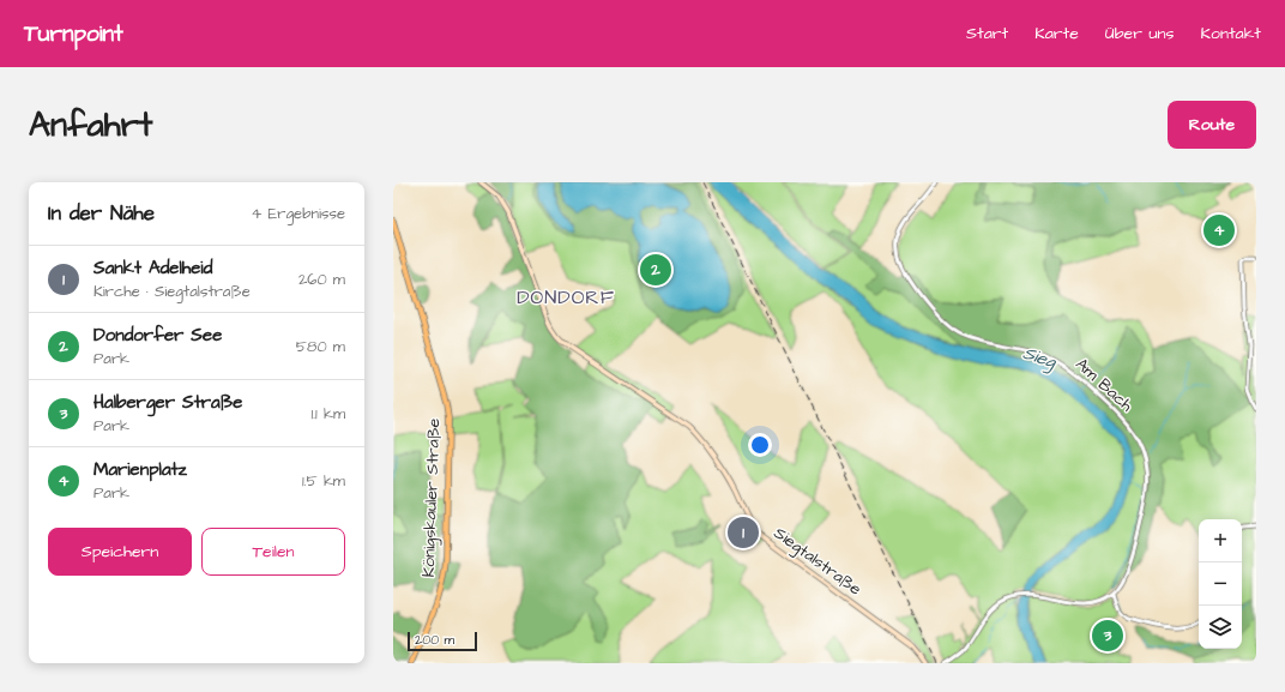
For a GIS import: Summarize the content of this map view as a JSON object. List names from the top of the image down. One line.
{"streets":{"main road":["Königskauler Straße","Siegtalstraße"],"street":["Am Bach"]},"districts":["DONDORF"],"water":["Sieg"],"scale_bar":"200 m","page":{"header":"Turnpoint","nav":["Start","Karte","Über uns","Kontakt"],"buttons":["Route",["Speichern","Teilen"]],"title":"Anfahrt","heading":["In der Nähe","4 Ergebnisse"],"pins":["4","2","1","3"],"list":[{"mark":"1","name":"Sankt Adelheid","note":"Kirche · Siegtalstraße","value":"260 m"},{"mark":"2","name":"Dondorfer See","note":"Park","value":"580 m"},{"mark":"3","name":"Halberger Straße","note":"Park","value":"1.1 km"},{"mark":"4","name":"Marienplatz","note":"Park","value":"1.5 km"}],"map_buttons":["+","−"],"scale":"200 m"}}
